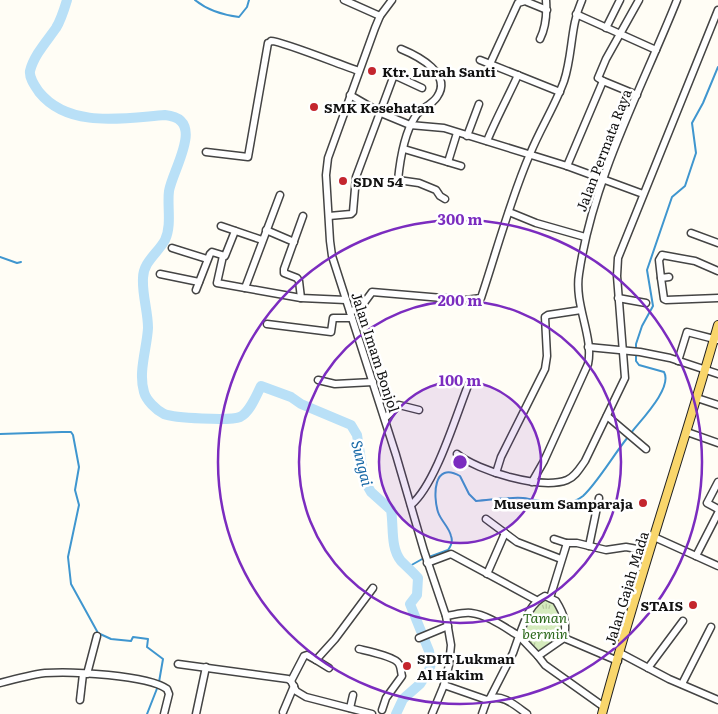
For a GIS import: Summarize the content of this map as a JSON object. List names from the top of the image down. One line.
{"streets":{"main road":["Jalan Gajah Mada"],"street":["Jalan Permata Raya","Jalan Imam Bonjol"]},"water":["Sungai"],"parks":["Taman bermin"],"places":["Ktr. Lurah Santi","SMK Kesehatan","SDN 54","Museum Samparaja","STAIS","SDIT Lukman Al Hakim"],"rings":["300 m","200 m","100 m"]}
